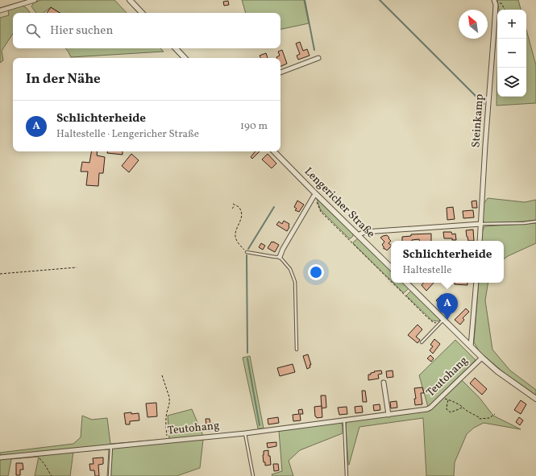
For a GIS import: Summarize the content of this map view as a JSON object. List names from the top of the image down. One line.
{"streets":{"street":["Steinkamp","Lengericher Straße","Teutohang"]},"north":"top left","page":{"map_buttons":["+","−"],"search":"Hier suchen","heading":"In der Nähe","list":[{"mark":"A","name":"Schlichterheide","note":"Haltestelle · Lengericher Straße","value":"190 m"}],"popup":["Schlichterheide","Haltestelle"],"pins":"A"}}
